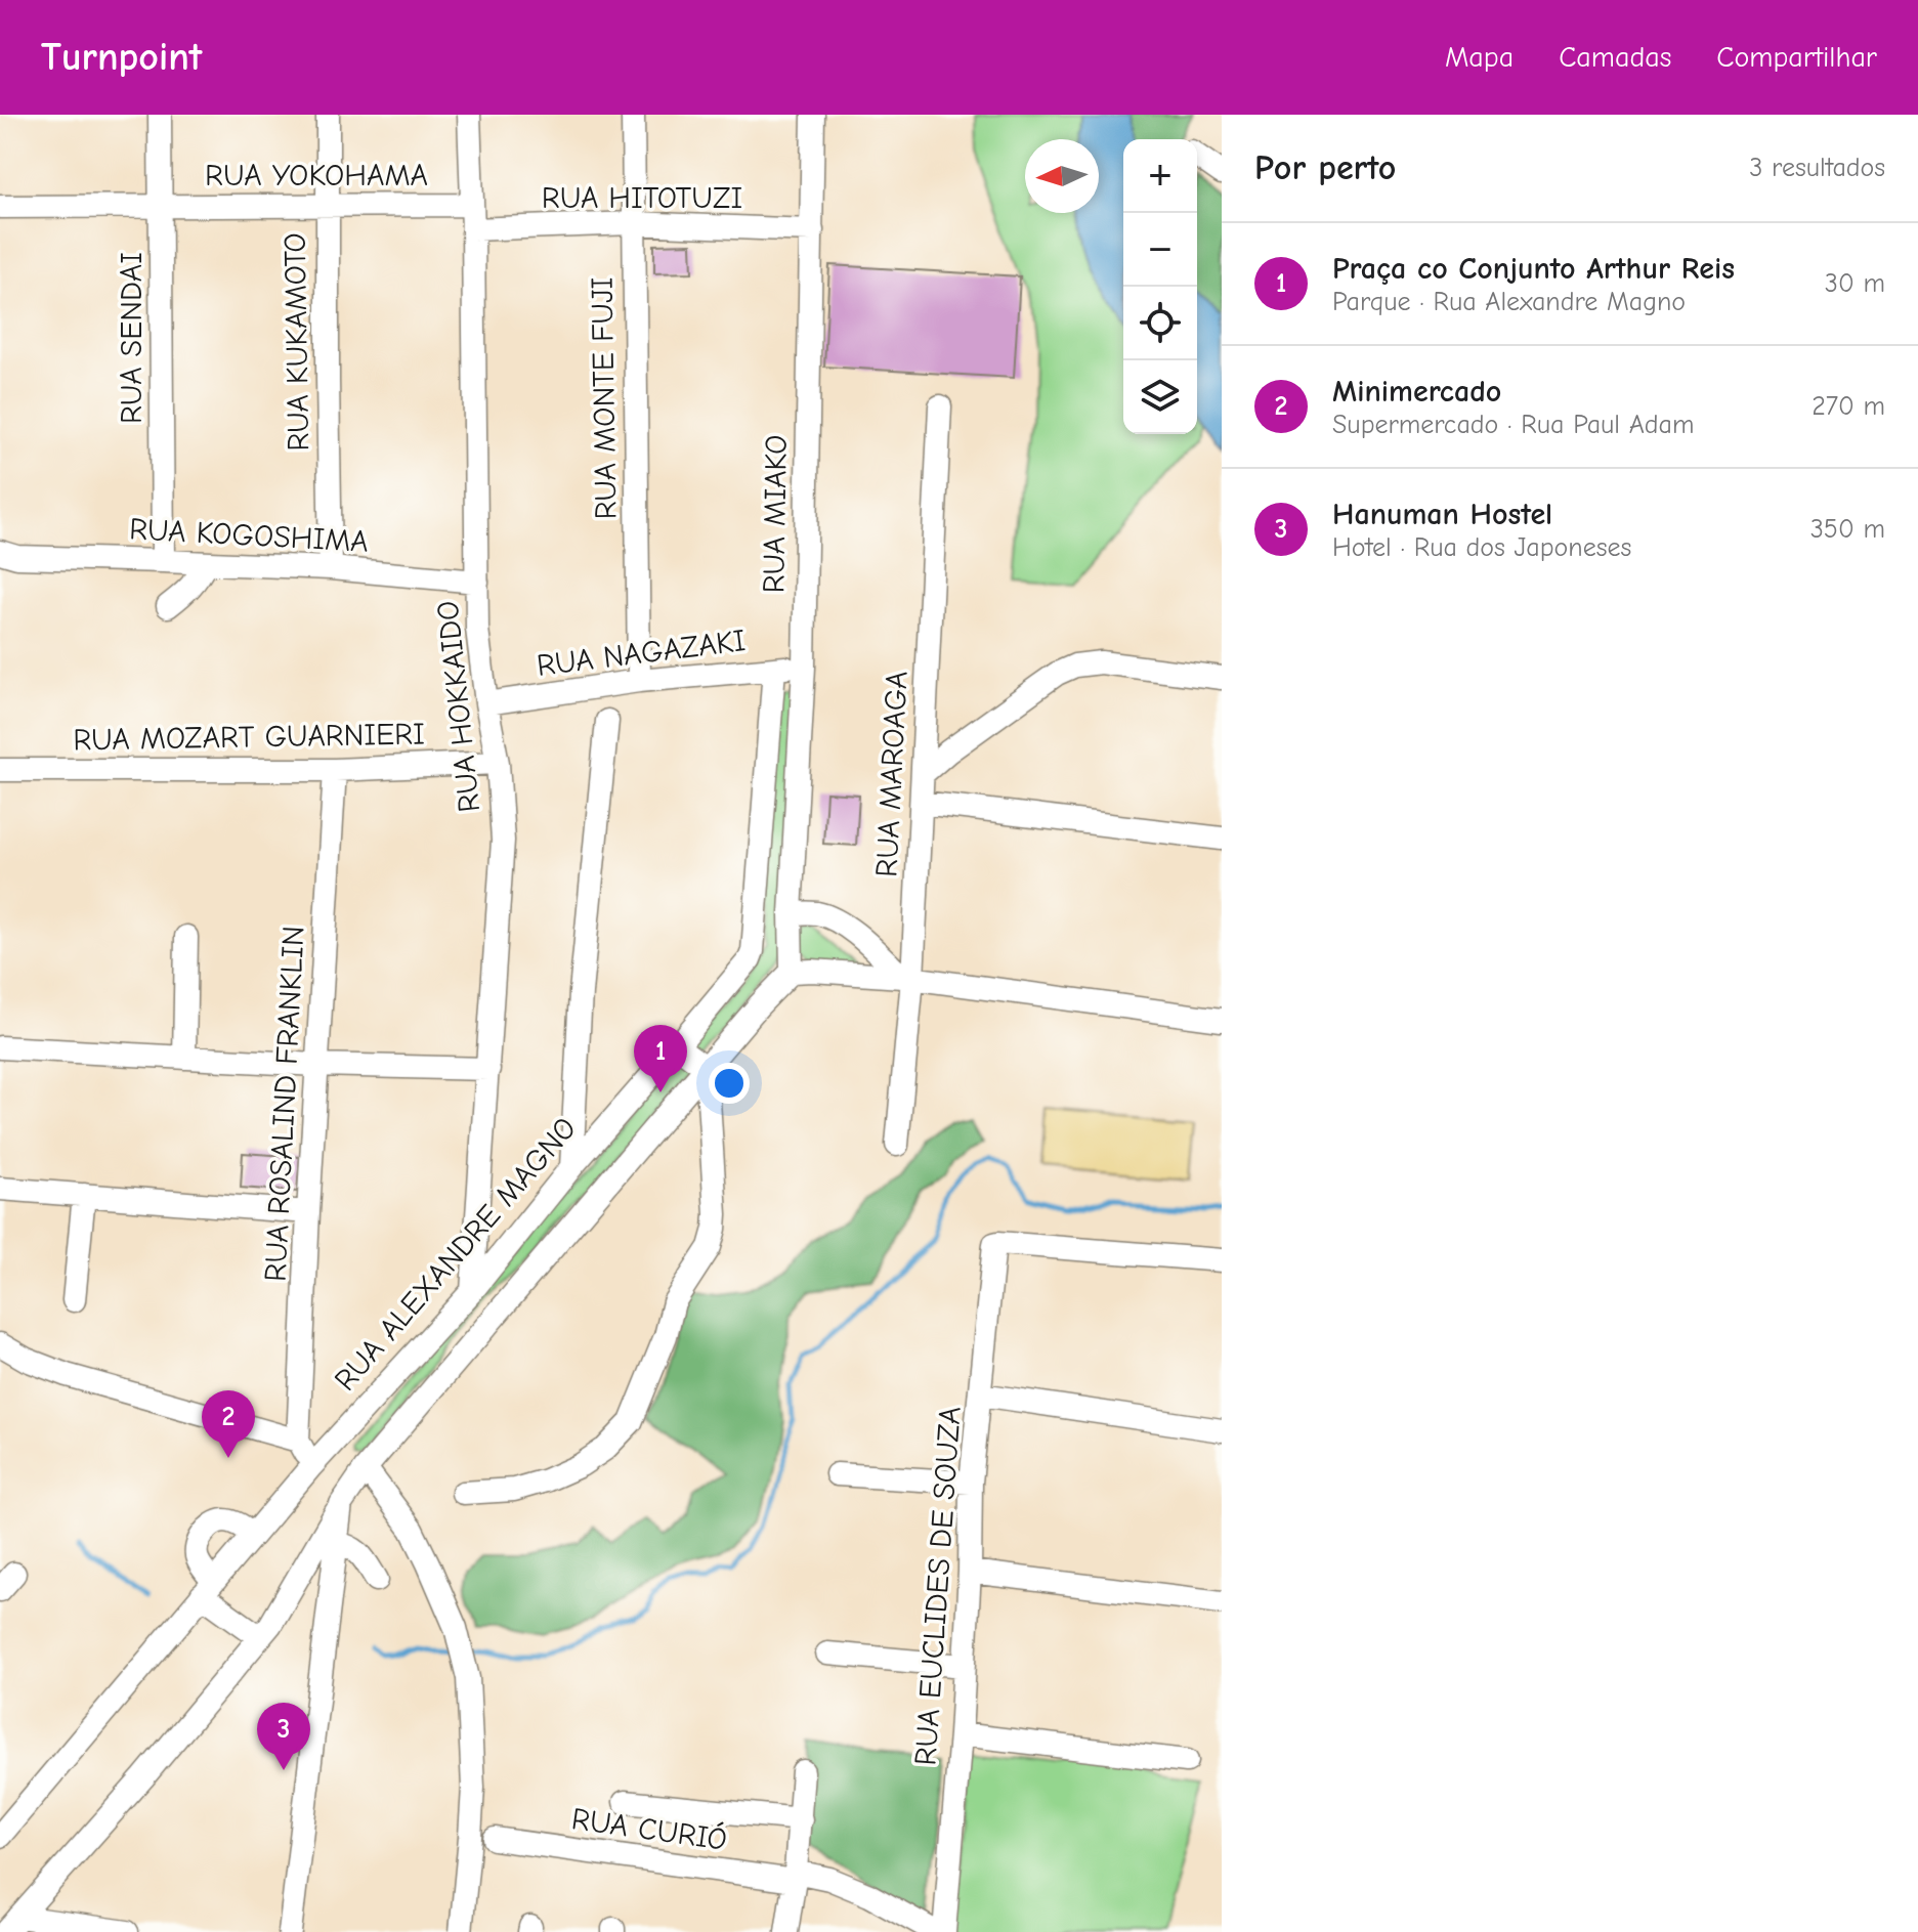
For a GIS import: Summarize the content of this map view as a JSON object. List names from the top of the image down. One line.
{"streets":{"street":["RUA YOKOHAMA","RUA HITOTUZI","RUA SENDAI","RUA KUKAMOTO","RUA MONTE FUJI","RUA MIAKO","RUA KOGOSHIMA","RUA NAGAZAKI","RUA HOKKAIDO","RUA MOZART GUARNIERI","RUA MAROAGA","RUA ROSALIND FRANKLIN","RUA ALEXANDRE MAGNO","RUA EUCLIDES DE SOUZA","RUA CURIÓ"]},"crossings":[["RUA YOKOHAMA","RUA SENDAI"],["RUA YOKOHAMA","RUA KUKAMOTO"],["RUA YOKOHAMA","RUA HOKKAIDO"],["RUA HITOTUZI","RUA MONTE FUJI"],["RUA HITOTUZI","RUA MIAKO"],["RUA HITOTUZI","RUA HOKKAIDO"],["RUA SENDAI","RUA KOGOSHIMA"],["RUA KUKAMOTO","RUA KOGOSHIMA"],["RUA MONTE FUJI","RUA NAGAZAKI"],["RUA MIAKO","RUA NAGAZAKI"],["RUA KOGOSHIMA","RUA HOKKAIDO"],["RUA NAGAZAKI","RUA HOKKAIDO"],["RUA NAGAZAKI","RUA ALEXANDRE MAGNO"],["RUA HOKKAIDO","RUA MOZART GUARNIERI"],["RUA HOKKAIDO","RUA ALEXANDRE MAGNO"],["RUA MOZART GUARNIERI","RUA ROSALIND FRANKLIN"]],"north":"left","page":{"header":"Turnpoint","nav":["Mapa","Camadas","Compartilhar"],"heading":["Por perto","3 resultados"],"map_buttons":["+","−"],"list":[{"mark":"1","name":"Praça co Conjunto Arthur Reis","note":"Parque · Rua Alexandre Magno","value":"30 m"},{"mark":"2","name":"Minimercado","note":"Supermercado · Rua Paul Adam","value":"270 m"},{"mark":"3","name":"Hanuman Hostel","note":"Hotel · Rua dos Japoneses","value":"350 m"}],"pins":["1","2","3"]}}
